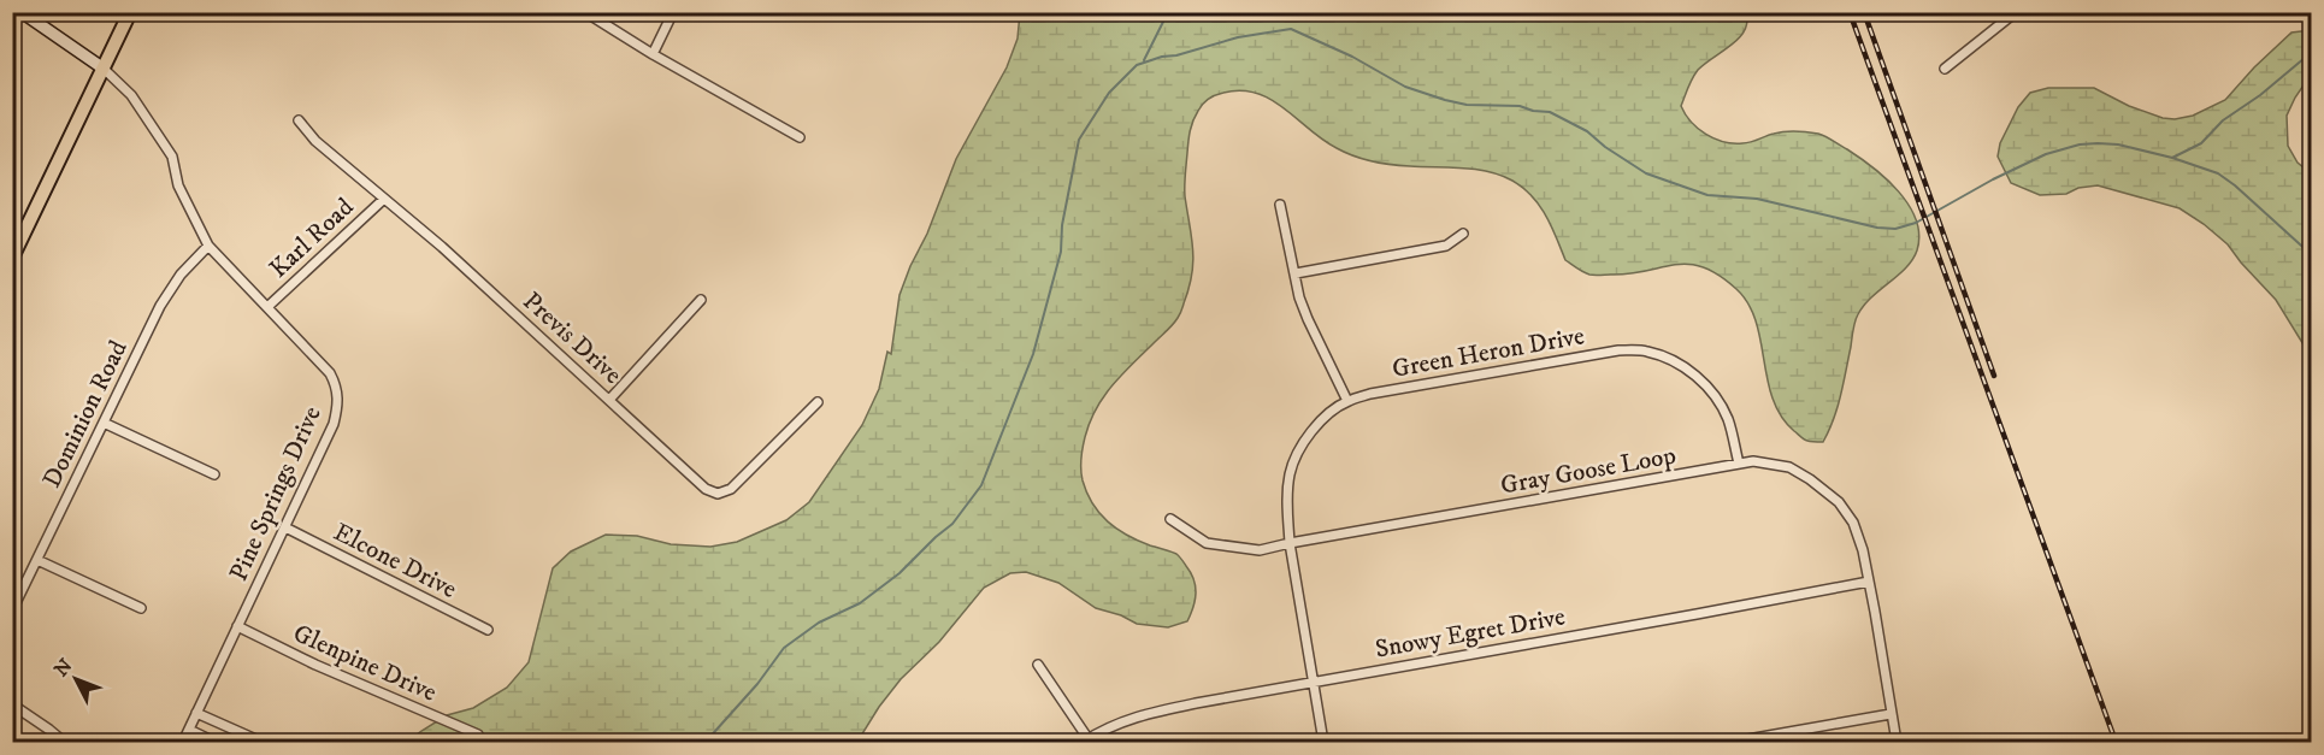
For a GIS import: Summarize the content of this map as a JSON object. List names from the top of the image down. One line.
{"streets":{"street":["Karl Road","Previs Drive","Green Heron Drive","Dominion Road","Gray Goose Loop","Pine Springs Drive","Elcone Drive","Snowy Egret Drive","Glenpine Drive"]},"crossings":[["Karl Road","Previs Drive"],["Karl Road","Pine Springs Drive"],["Green Heron Drive","Gray Goose Loop"],["Dominion Road","Pine Springs Drive"],["Gray Goose Loop","Snowy Egret Drive"],["Pine Springs Drive","Elcone Drive"],["Pine Springs Drive","Glenpine Drive"]],"north":"top left"}
